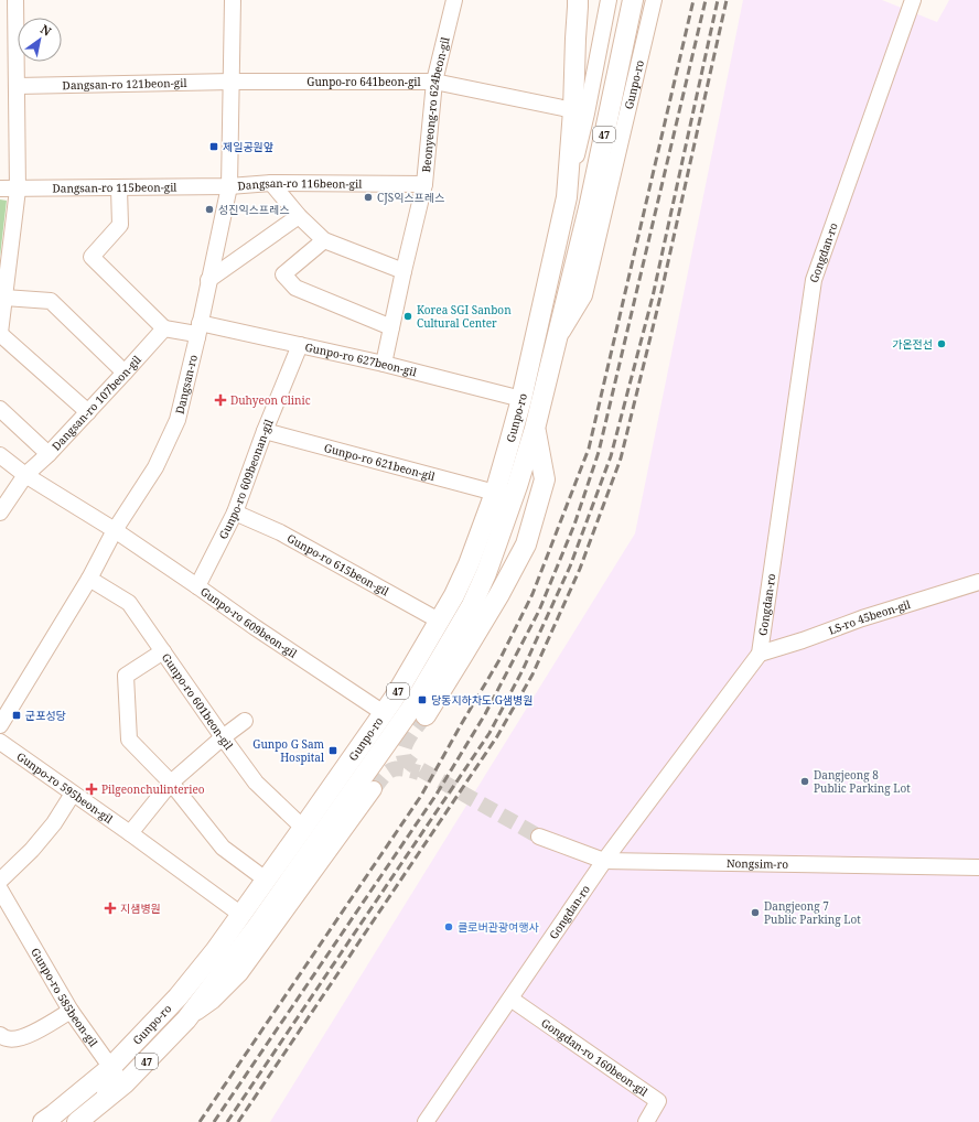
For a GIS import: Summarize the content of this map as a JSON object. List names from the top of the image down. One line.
{"streets":{"main road":["Gunpo-ro","47"],"street":["Gunpo-ro 641beon-gil","Dangsan-ro 121beon-gil","Beonyeong-ro 624beon-gil","Dangsan-ro 116beon-gil","Dangsan-ro 115beon-gil","Gongdan-ro","Gunpo-ro 627beon-gil","Dangsan-ro","Dangsan-ro 107beon-gil","Gunpo-ro 621beon-gil","Gunpo-ro 609beonan-gil","Gunpo-ro 615beon-gil","LS-ro 45beon-gil","Gunpo-ro 609beon-gil","Gunpo-ro 601beon-gil","Gunpo-ro 595beon-gil","Nongsim-ro","Gunpo-ro 585beon-gil","Gongdan-ro 160beon-gil"]},"crossings":[["Gunpo-ro 641beon-gil","Dangsan-ro 121beon-gil"],["Gunpo-ro 641beon-gil","Gunpo-ro"],["Gunpo-ro 641beon-gil","Beonyeong-ro 624beon-gil"],["Gunpo-ro 641beon-gil","Dangsan-ro"],["Dangsan-ro 121beon-gil","Dangsan-ro"],["Gunpo-ro","Gunpo-ro 627beon-gil"],["Gunpo-ro","Gunpo-ro 621beon-gil"],["Gunpo-ro","Gunpo-ro 615beon-gil"],["Gunpo-ro","Gunpo-ro 609beon-gil"],["Gunpo-ro","Gunpo-ro 601beon-gil"],["Gunpo-ro","Gunpo-ro 595beon-gil"],["Gunpo-ro","Gunpo-ro 585beon-gil"],["Beonyeong-ro 624beon-gil","Dangsan-ro 116beon-gil"],["Beonyeong-ro 624beon-gil","Gunpo-ro 627beon-gil"],["Dangsan-ro 116beon-gil","Dangsan-ro 115beon-gil"],["Dangsan-ro 116beon-gil","Dangsan-ro"],["Dangsan-ro 115beon-gil","Dangsan-ro"],["Gongdan-ro","LS-ro 45beon-gil"],["Gongdan-ro","Nongsim-ro"],["Gongdan-ro","Gongdan-ro 160beon-gil"],["Gunpo-ro 627beon-gil","Dangsan-ro"],["Gunpo-ro 627beon-gil","Gunpo-ro 609beonan-gil"],["Dangsan-ro","Gunpo-ro 609beon-gil"],["Dangsan-ro","Gunpo-ro 601beon-gil"],["Dangsan-ro 107beon-gil","Gunpo-ro 609beon-gil"],["Gunpo-ro 621beon-gil","Gunpo-ro 609beonan-gil"],["Gunpo-ro 609beonan-gil","Gunpo-ro 615beon-gil"],["Gunpo-ro 609beonan-gil","Gunpo-ro 609beon-gil"]],"places":{"transit":["제일공원앞","당동지하차도.G샘병원","군포성당","Gunpo G Sam Hospital"],"other":["CJS익스프레스","성진익스프레스","Korea SGI Sanbon Cultural Center","가온전선","Dangjeong 8 Public Parking Lot","Dangjeong 7 Public Parking Lot","클로버관광여행사"],"health":["Duhyeon Clinic","Pilgeonchulinterieo","지샘병원"]},"north":"top right"}
